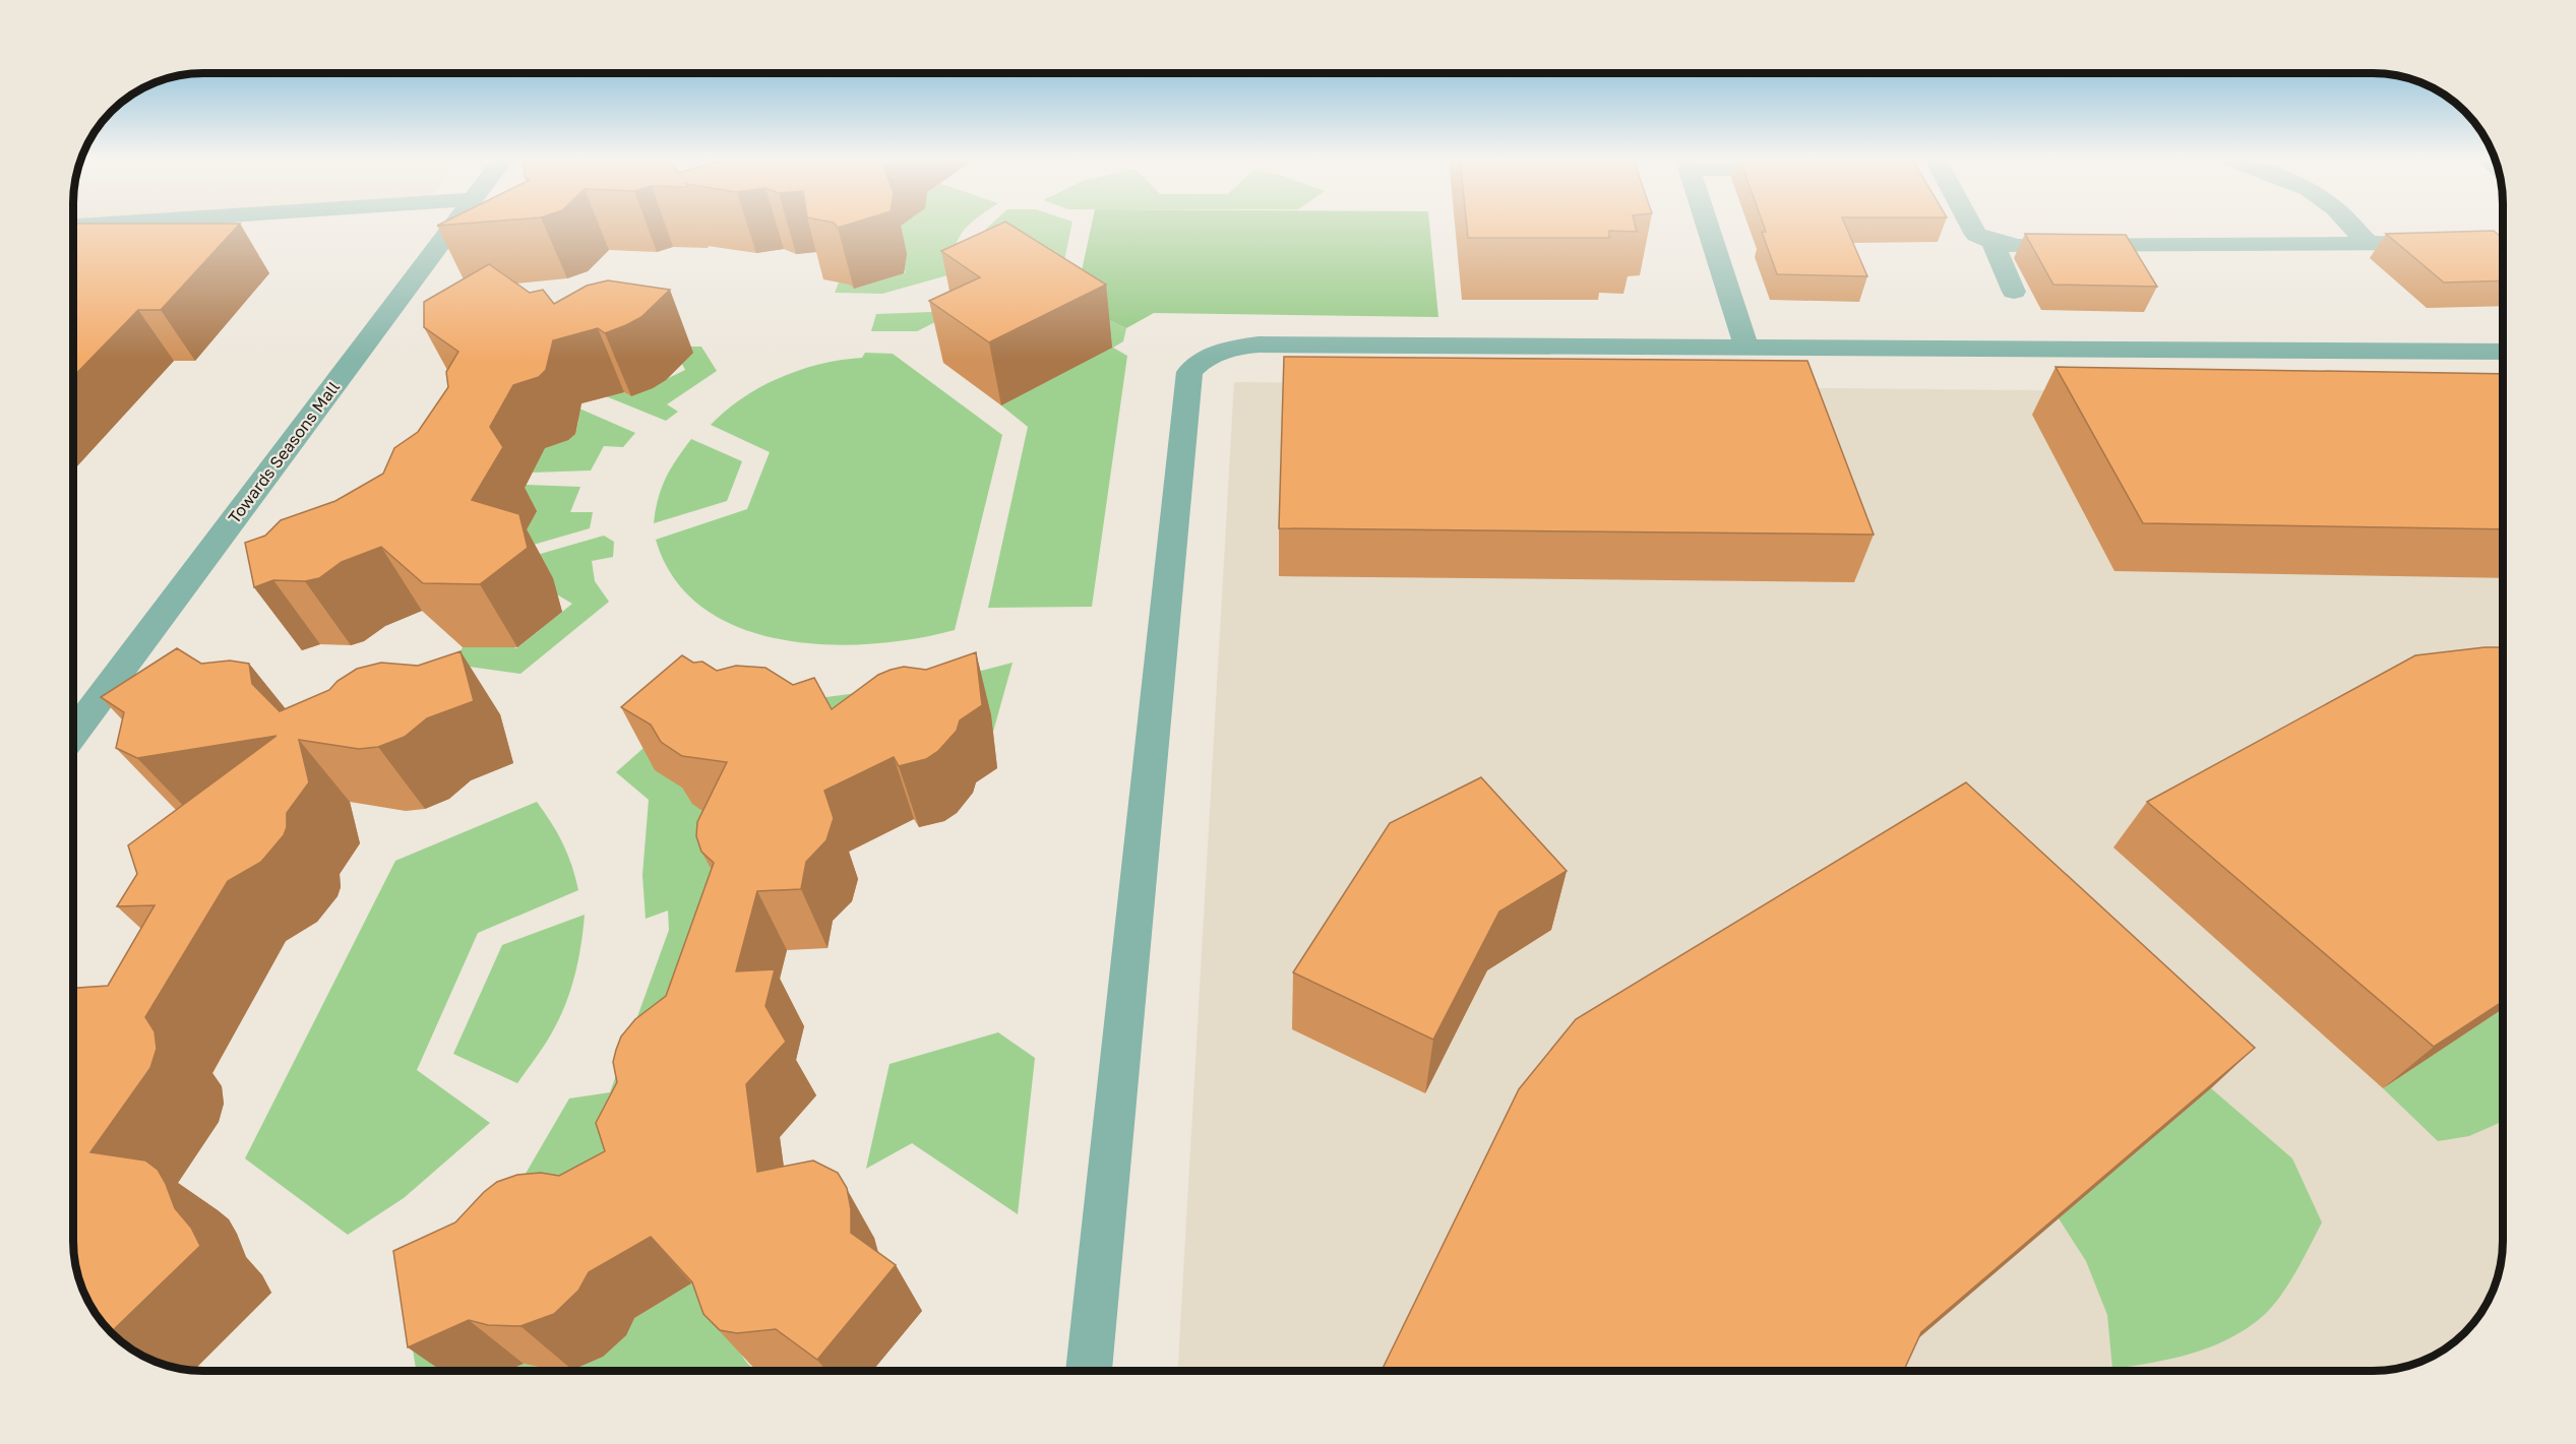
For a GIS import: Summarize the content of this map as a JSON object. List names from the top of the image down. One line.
{"streets":{"street":["Towards Seasons Mall"]}}
